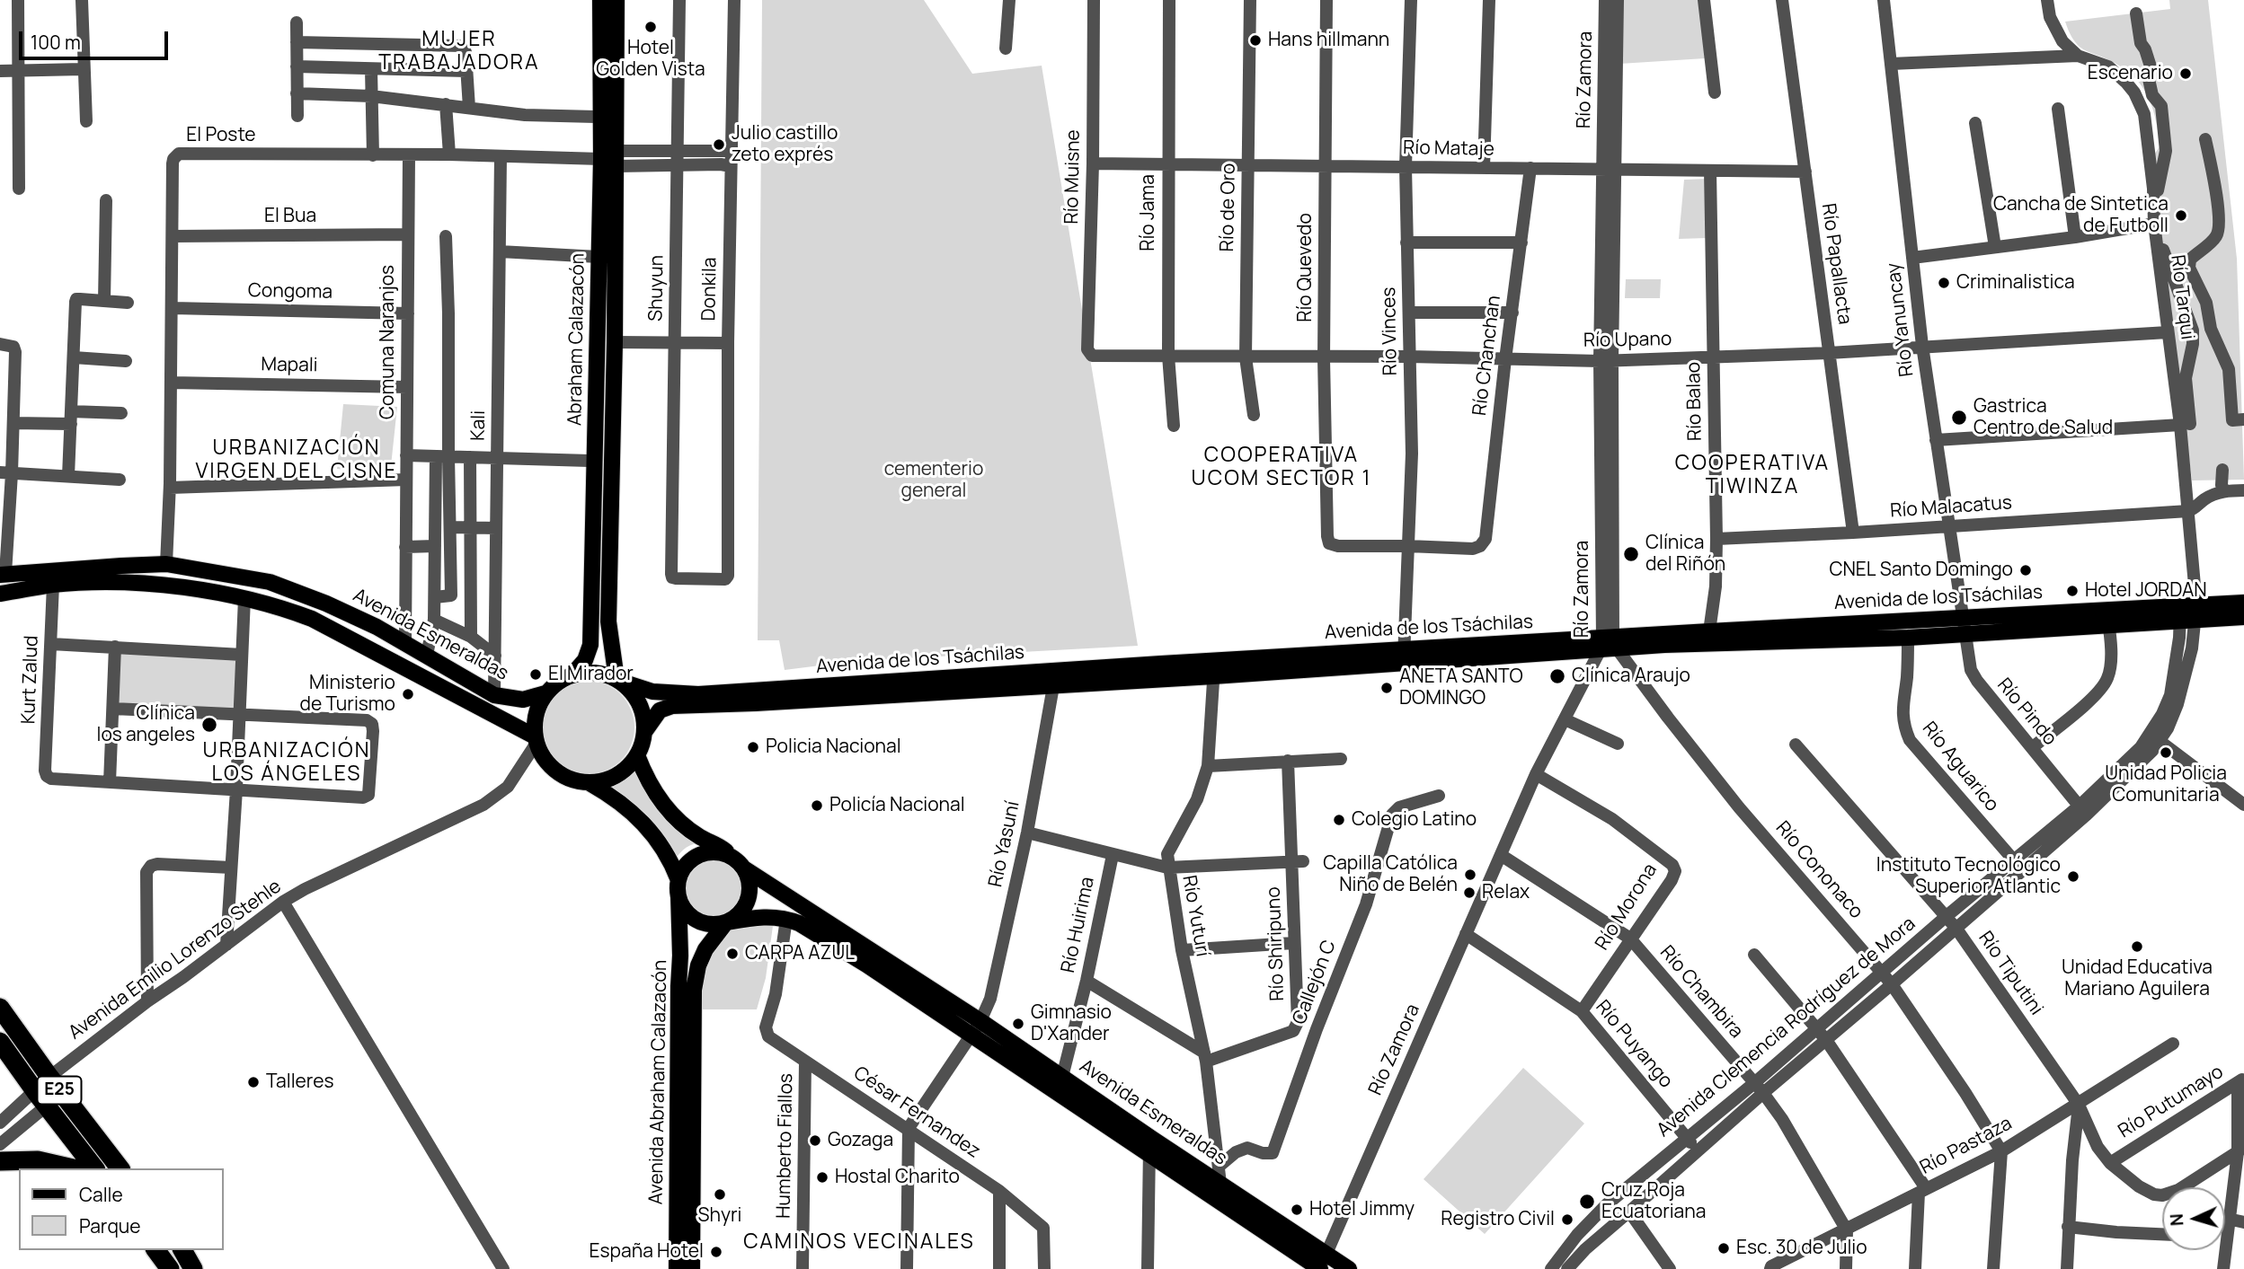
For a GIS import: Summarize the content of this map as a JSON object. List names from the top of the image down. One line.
{"streets":{"highway":["E25"],"main road":["Abraham Calazacón","Avenida de los Tsáchilas","Avenida Esmeraldas","Avenida Abraham Calazacón"],"street":["Río Zamora","El Poste","Río Mataje","Río Muisne","Río de Oro","Río Jama","El Bua","Río Papallacta","Río Quevedo","Shuyun","Donkila","Congoma","Río Tarqui","Río Yanuncay","Río Vinces","Río Upano","Comuna Naranjos","Río Chanchan","Mapali","Río Balao","Kali","Río Malacatus","Kurt Zalud","Río Pindo","Río Aguarico","Río Yasuní","Río Cononaco","Río Morona","Río Yuturí","Río Huirima","Río Shiripuno","Avenida Emilio Lorenzo Stehle","Río Tiputini","Callejón C","Río Chambira","Avenida Clemencia Rodríguez de Mora","Río Puyango","Río Putumayo","César Fernandez","Humberto Fiallos","Río Pastaza"]},"crossings":[["Río Zamora","Río Mataje"],["Río Zamora","Río Upano"],["Río Zamora","Avenida de los Tsáchilas"],["Río Zamora","Avenida Esmeraldas"],["Río Zamora","Río Cononaco"],["Río Zamora","Río Morona"],["Río Zamora","Río Chambira"],["Río Zamora","Río Puyango"],["El Poste","El Bua"],["El Poste","Congoma"],["El Poste","Abraham Calazacón"],["El Poste","Comuna Naranjos"],["El Poste","Mapali"],["El Poste","Kali"],["El Poste","Avenida Esmeraldas"],["Río Mataje","Río Muisne"],["Río Mataje","Río de Oro"],["Río Mataje","Río Jama"],["Río Mataje","Río Papallacta"],["Río Mataje","Río Quevedo"],["Río Mataje","Río Vinces"],["Río Mataje","Río Chanchan"],["Río Mataje","Río Balao"],["Río Muisne","Río Upano"],["Río de Oro","Río Upano"],["Río Jama","Río Upano"],["El Bua","Comuna Naranjos"],["Río Papallacta","Río Upano"],["Río Papallacta","Río Malacatus"],["Río Quevedo","Río Vinces"],["Río Quevedo","Río Upano"],["Río Quevedo","Río Chanchan"],["Shuyun","Donkila"],["Congoma","Comuna Naranjos"],["Río Tarqui","Río Upano"],["Río Tarqui","Río Malacatus"],["Río Tarqui","Avenida de los Tsáchilas"],["Río Tarqui","Avenida Clemencia Rodríguez de Mora"],["Río Yanuncay","Río Upano"],["Río Yanuncay","Río Malacatus"],["Río Yanuncay","Avenida de los Tsáchilas"],["Río Yanuncay","Río Pindo"],["Río Vinces","Río Upano"],["Río Vinces","Río Chanchan"],["Río Vinces","Avenida de los Tsáchilas"],["Abraham Calazacón","Avenida de los Tsáchilas"],["Abraham Calazacón","Avenida Esmeraldas"],["Abraham Calazacón","Avenida Emilio Lorenzo Stehle"],["Abraham Calazacón","Avenida Abraham Calazacón"],["Río Upano","Río Chanchan"],["Río Upano","Río Balao"],["Comuna Naranjos","Mapali"],["Comuna Naranjos","Avenida Esmeraldas"],["Río Balao","Río Malacatus"],["Río Balao","Avenida de los Tsáchilas"],["Kali","Avenida Esmeraldas"],["Avenida de los Tsáchilas","Avenida Esmeraldas"],["Avenida de los Tsáchilas","Río Pindo"],["Avenida de los Tsáchilas","Río Aguarico"],["Avenida de los Tsáchilas","Río Yasuní"],["Avenida de los Tsáchilas","Río Cononaco"],["Avenida de los Tsáchilas","Río Yuturí"],["Avenida de los Tsáchilas","Avenida Emilio Lorenzo Stehle"],["Avenida de los Tsáchilas","Avenida Clemencia Rodríguez de Mora"],["Avenida de los Tsáchilas","Avenida Abraham Calazacón"],["Avenida Esmeraldas","Río Yasuní"],["Avenida Esmeraldas","Río Yuturí"],["Avenida Esmeraldas","Río Huirima"],["Avenida Esmeraldas","Avenida Emilio Lorenzo Stehle"],["Avenida Esmeraldas","Callejón C"],["Avenida Esmeraldas","Avenida Abraham Calazacón"],["Avenida Esmeraldas","César Fernandez"],["Río Pindo","Avenida Clemencia Rodríguez de Mora"],["Río Aguarico","Avenida Clemencia Rodríguez de Mora"],["Río Yasuní","César Fernandez"],["Río Cononaco","Avenida Clemencia Rodríguez de Mora"],["Río Cononaco","Río Pastaza"],["Río Morona","Río Chambira"],["Río Morona","Río Puyango"],["Río Yuturí","Río Shiripuno"],["Río Yuturí","Callejón C"],["Avenida Emilio Lorenzo Stehle","Avenida Abraham Calazacón"],["Avenida Emilio Lorenzo Stehle","E25"],["Río Tiputini","Avenida Clemencia Rodríguez de Mora"],["Río Tiputini","Río Putumayo"],["Río Tiputini","Río Pastaza"],["Río Chambira","Avenida Clemencia Rodríguez de Mora"],["Río Chambira","Río Pastaza"],["Avenida Clemencia Rodríguez de Mora","Río Puyango"],["Río Putumayo","Río Pastaza"],["César Fernandez","Humberto Fiallos"]],"districts":["MUJER TRABAJADORA","URBANIZACIÓN VIRGEN DEL CISNE","COOPERATIVA UCOM SECTOR 1","COOPERATIVA TIWINZA","URBANIZACIÓN LOS ÁNGELES","CAMINOS VECINALES"],"parks":["cementerio general"],"places":["Hotel Golden Vista","Hans hillmann","Escenario","Julio castillo zeto exprés","Cancha de Sintetica de Futboll","Criminalistica","Gastrica Centro de Salud","Clínica del Riñón","CNEL Santo Domingo","Hotel JORDAN","El Mirador","Clínica Araujo","ANETA SANTO DOMINGO","Ministerio de Turismo","Clínica los angeles","Policia Nacional","Unidad Policia Comunitaria","Policía Nacional","Colegio Latino","Capilla Católica Niño de Belén","Instituto Tecnológico Superior Atlantic","Relax","Unidad Educativa Mariano Aguilera","CARPA AZUL","Gimnasio D'Xander","Talleres","Gozaga","Hostal Charito","Shyri","Cruz Roja Ecuatoriana","Hotel Jimmy","Registro Civil","Esc. 30 de Julio","España Hotel"],"legend":["Calle","Parque"],"scale_bar":"100 m","north":"left"}
